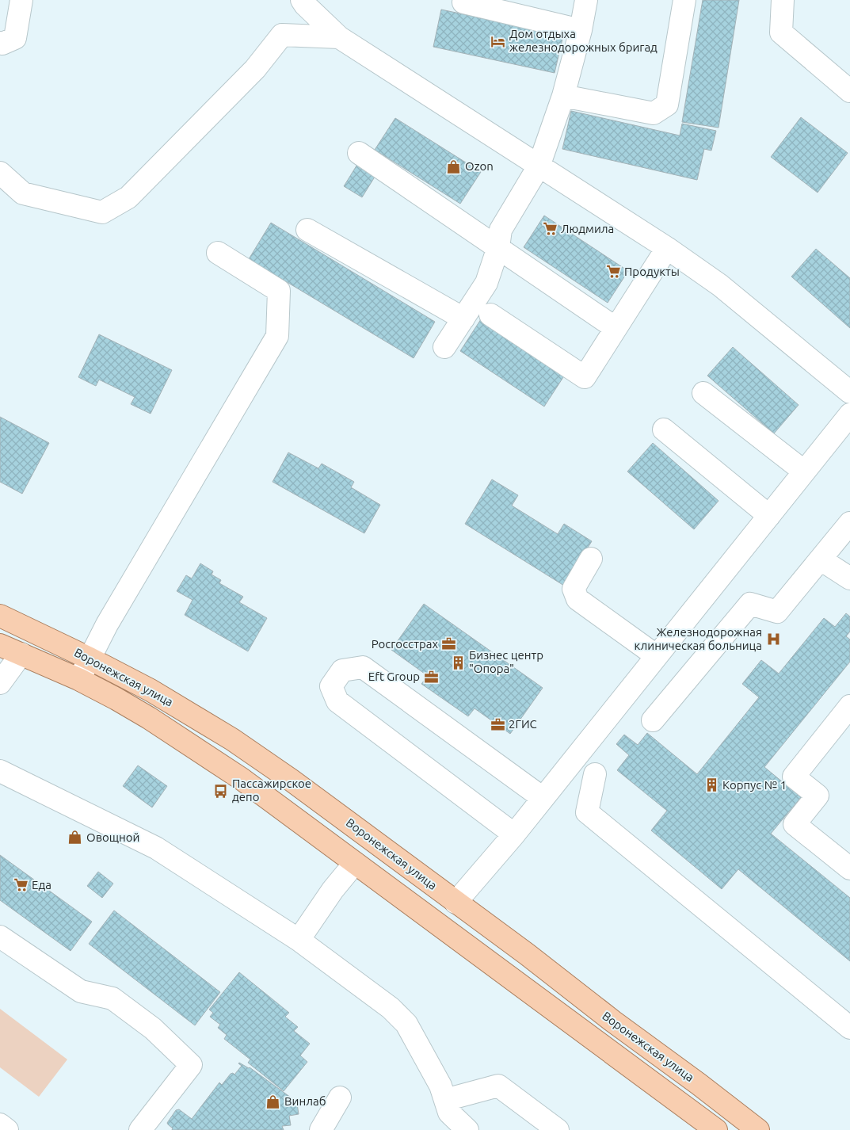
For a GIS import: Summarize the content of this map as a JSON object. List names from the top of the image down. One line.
{"streets":{"main road":["Воронежская улица"]},"places":{"hotel":["Дом отдыха железнодорожных бригад"],"shop":["Ozon","Овощной","Винлаб"],"supermarket":["Людмила","Продукты","Еда"],"hospital":["Железнодорожная клиническая больница"],"office":["Росгосстрах","Eft Group","2ГИС"],"building":["Бизнес центр \"Опора\"","Корпус № 1"],"bus stop":["Пассажирское депо"]}}
